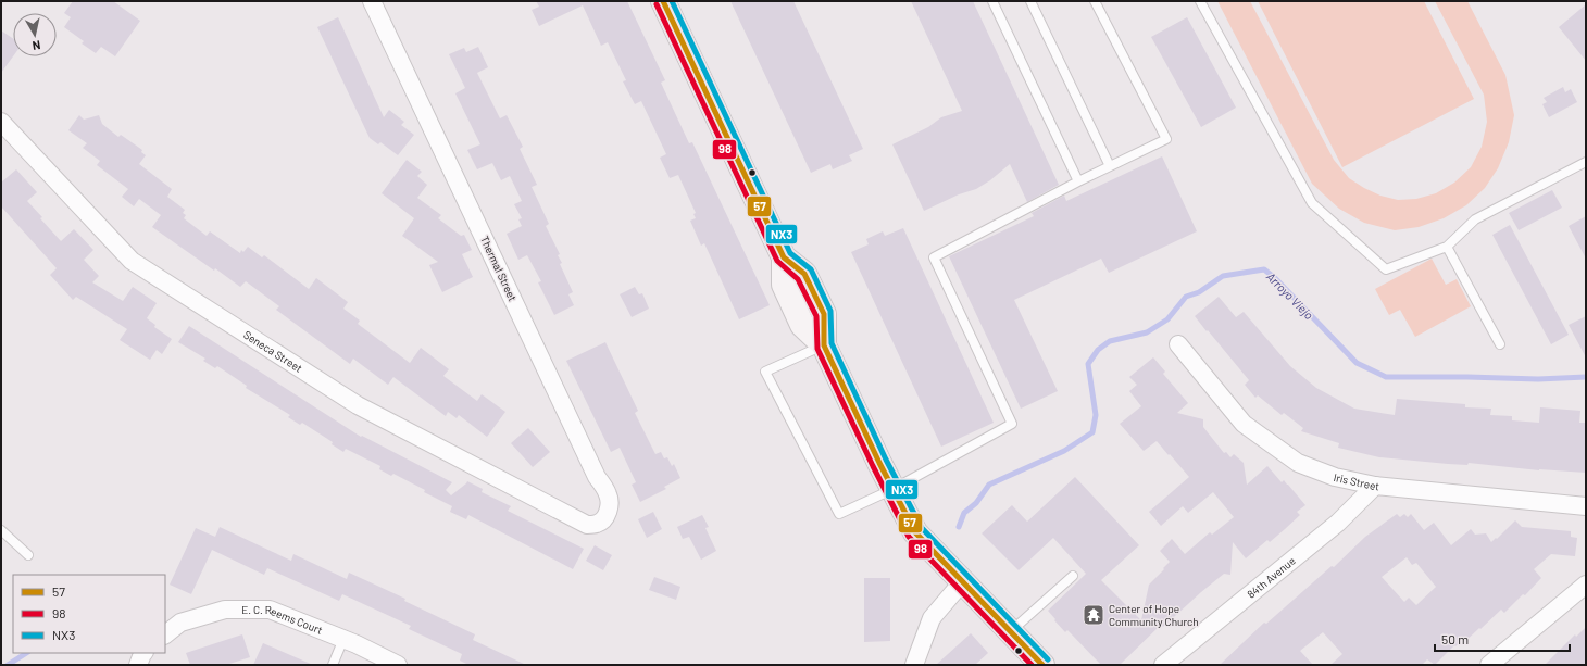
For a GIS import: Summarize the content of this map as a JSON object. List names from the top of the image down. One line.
{"streets":{"street":["Thermal Street","Seneca Street","Iris Street","84th Avenue","E. C. Reems Court"]},"crossings":[["Thermal Street","Seneca Street"],["Iris Street","84th Avenue"]],"water":["Arroyo Viejo"],"places":{"temple":["Center of Hope Community Church"]},"lines":["transit line 57","transit line NX3","transit line 98"],"legend":["57","98","NX3"],"scale_bar":"50 m","north":"bottom"}
